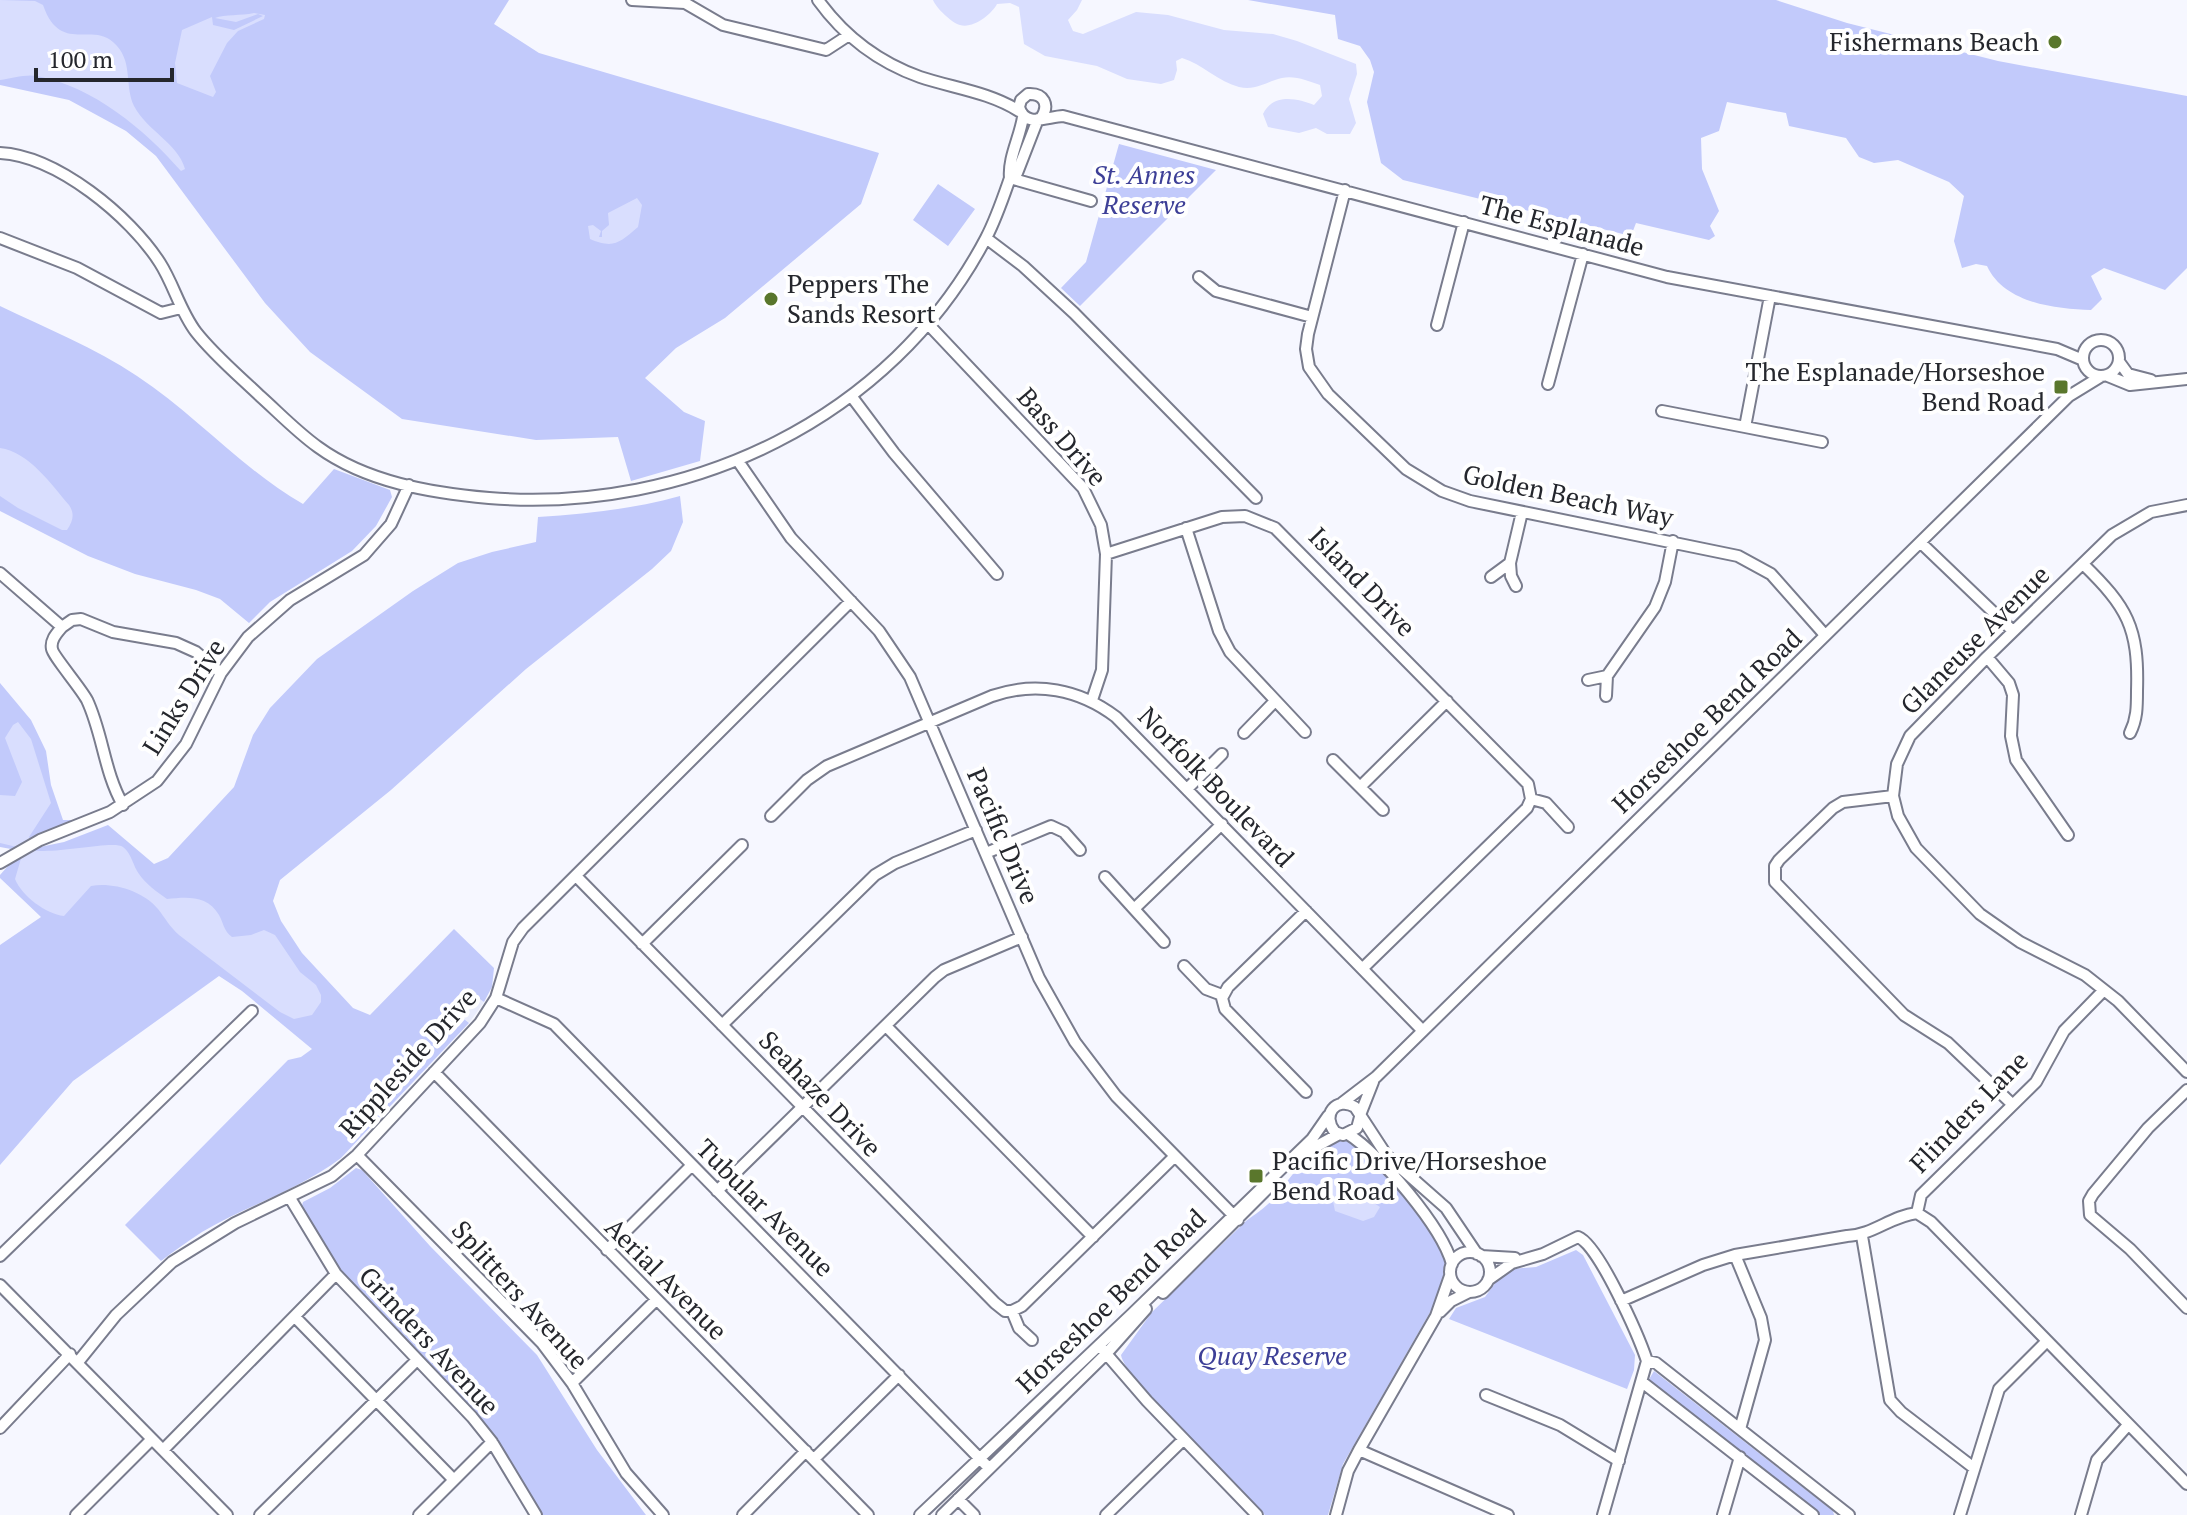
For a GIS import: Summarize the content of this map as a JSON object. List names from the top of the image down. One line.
{"streets":{"street":["The Esplanade","Bass Drive","Golden Beach Way","Island Drive","Glaneuse Avenue","Links Drive","Horseshoe Bend Road","Norfolk Boulevard","Pacific Drive","Rippleside Drive","Seahaze Drive","Flinders Lane","Tubular Avenue","Aerial Avenue","Splitters Avenue","Grinders Avenue"]},"crossings":[["The Esplanade","Golden Beach Way"],["The Esplanade","Horseshoe Bend Road"],["Bass Drive","Island Drive"],["Bass Drive","Norfolk Boulevard"],["Golden Beach Way","Horseshoe Bend Road"],["Horseshoe Bend Road","Norfolk Boulevard"],["Horseshoe Bend Road","Pacific Drive"],["Horseshoe Bend Road","Tubular Avenue"],["Norfolk Boulevard","Pacific Drive"],["Pacific Drive","Rippleside Drive"],["Rippleside Drive","Seahaze Drive"],["Rippleside Drive","Tubular Avenue"],["Rippleside Drive","Aerial Avenue"],["Rippleside Drive","Splitters Avenue"],["Rippleside Drive","Grinders Avenue"]],"parks":["St. Annes Reserve","Quay Reserve"],"places":{"other":["Fishermans Beach","Peppers The Sands Resort"],"transit":["The Esplanade/Horseshoe Bend Road","Pacific Drive/Horseshoe Bend Road"]},"scale_bar":"100 m"}
